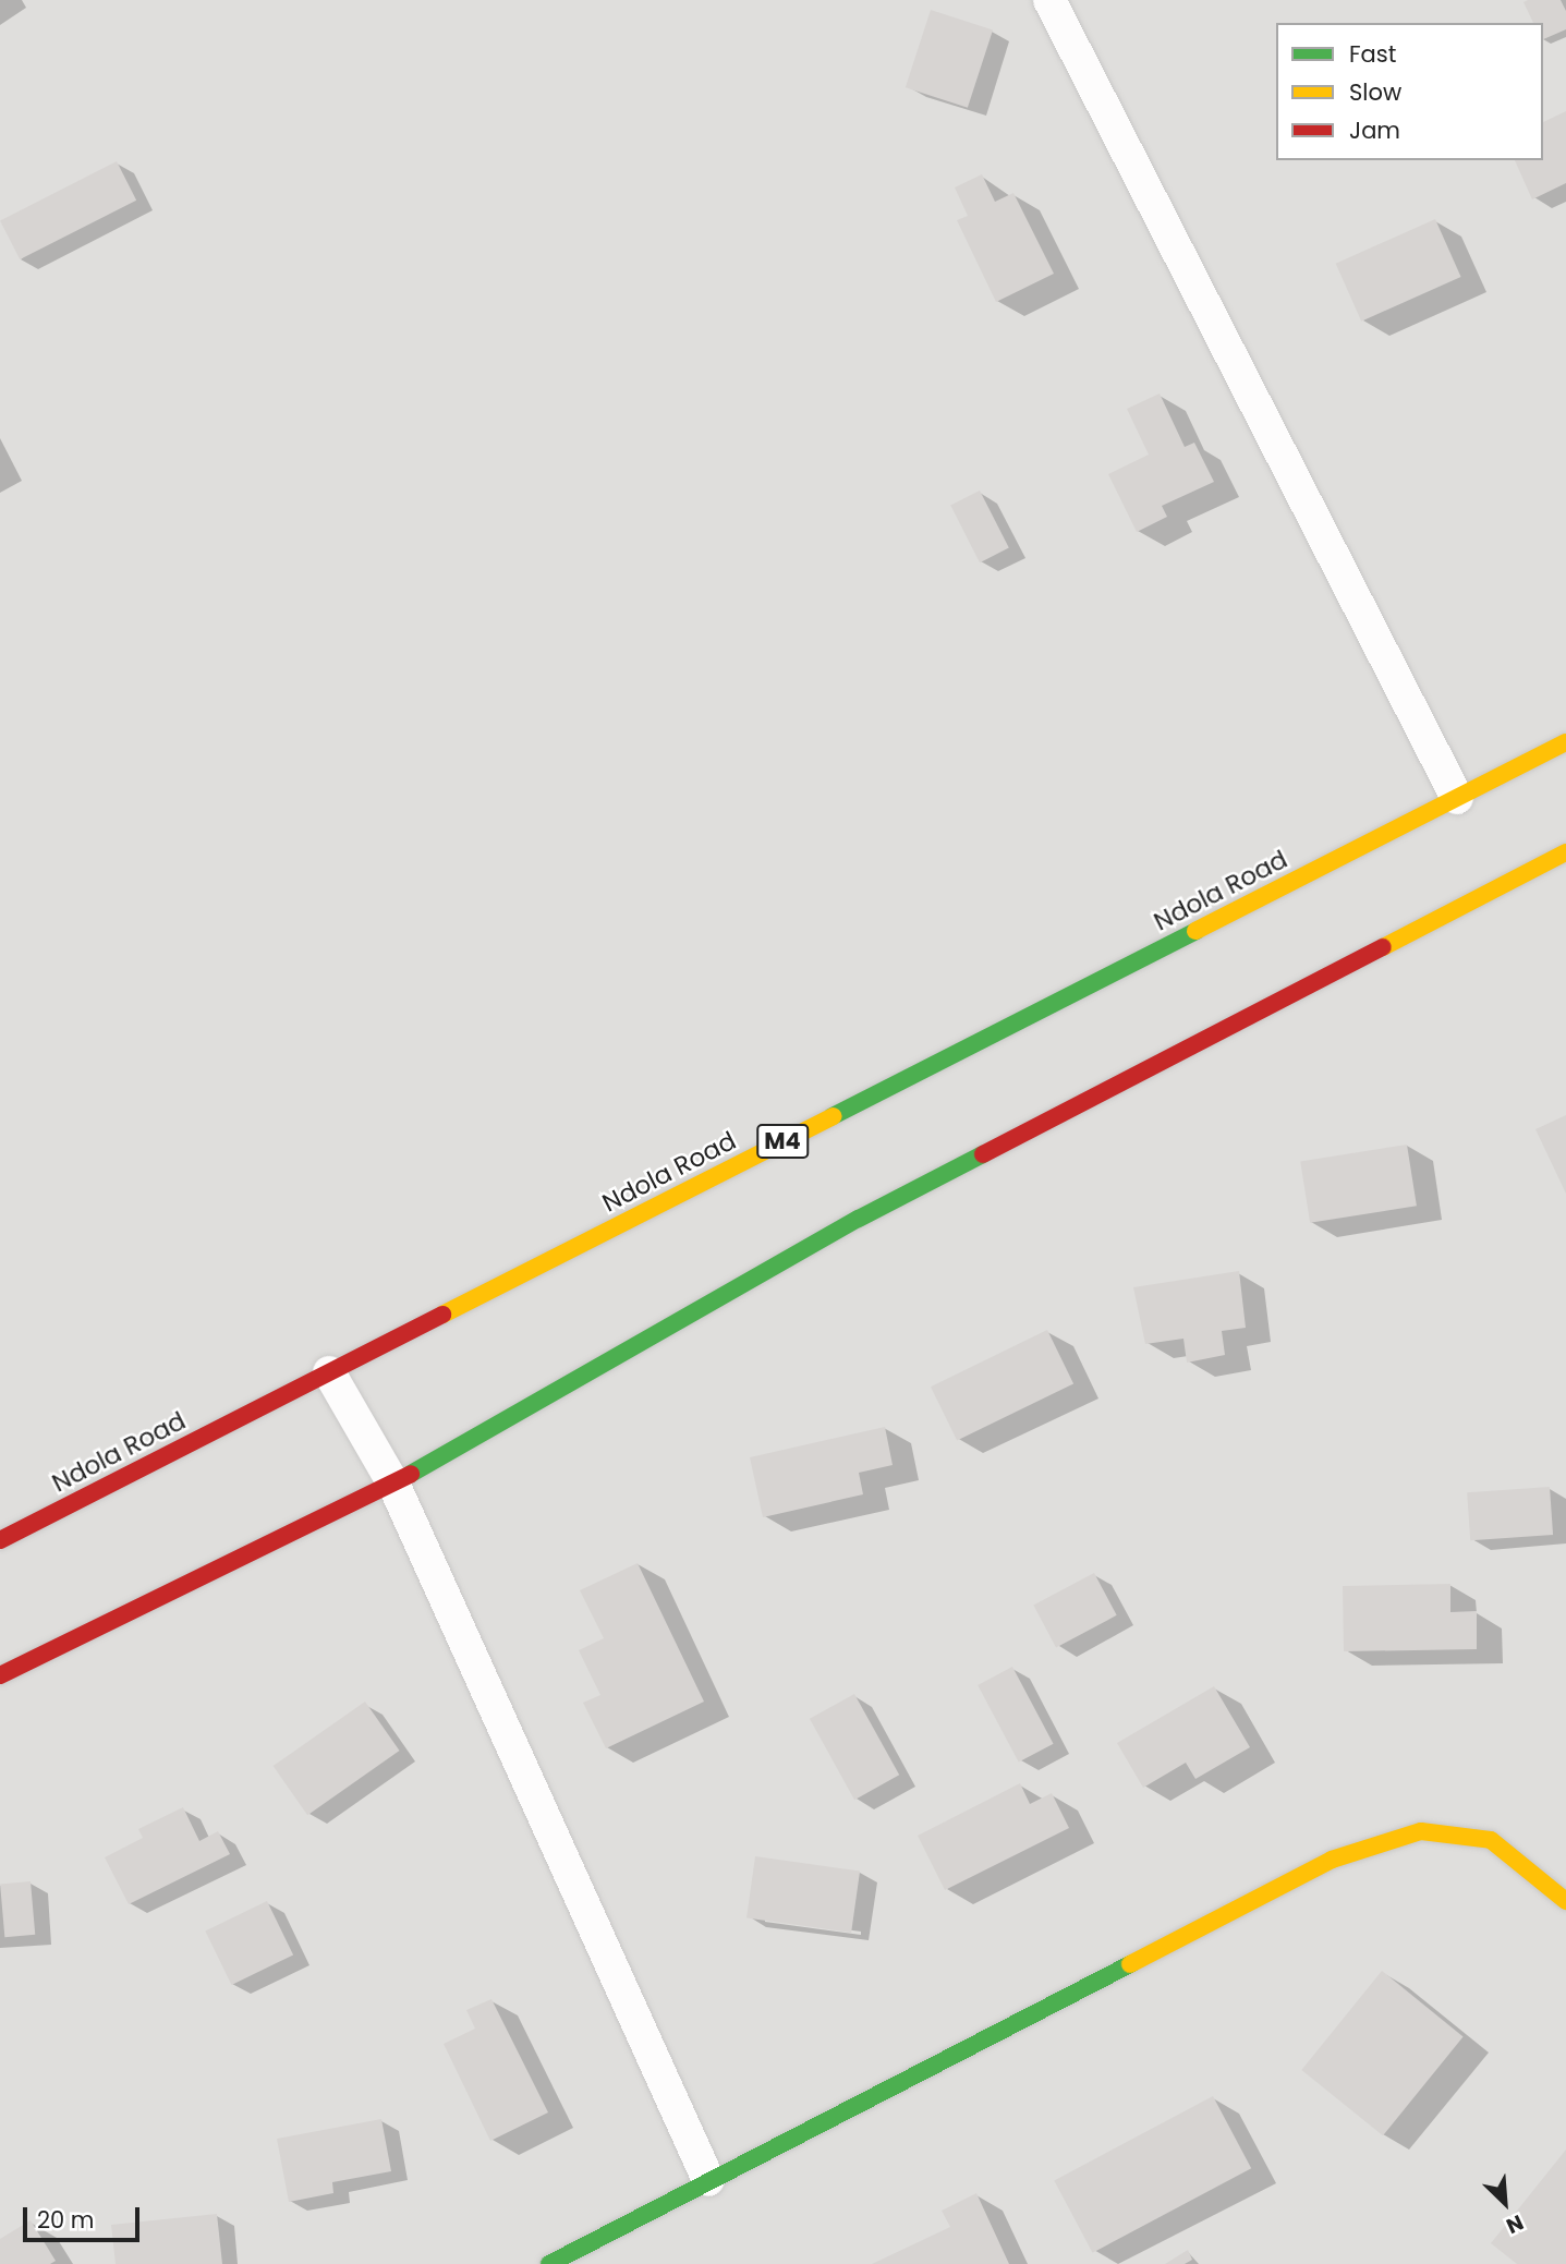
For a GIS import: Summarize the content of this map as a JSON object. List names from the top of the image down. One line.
{"streets":{"street":["Ndola Road","M4"]},"legend":["Fast","Slow","Jam"],"scale_bar":"20 m","north":"bottom right"}
